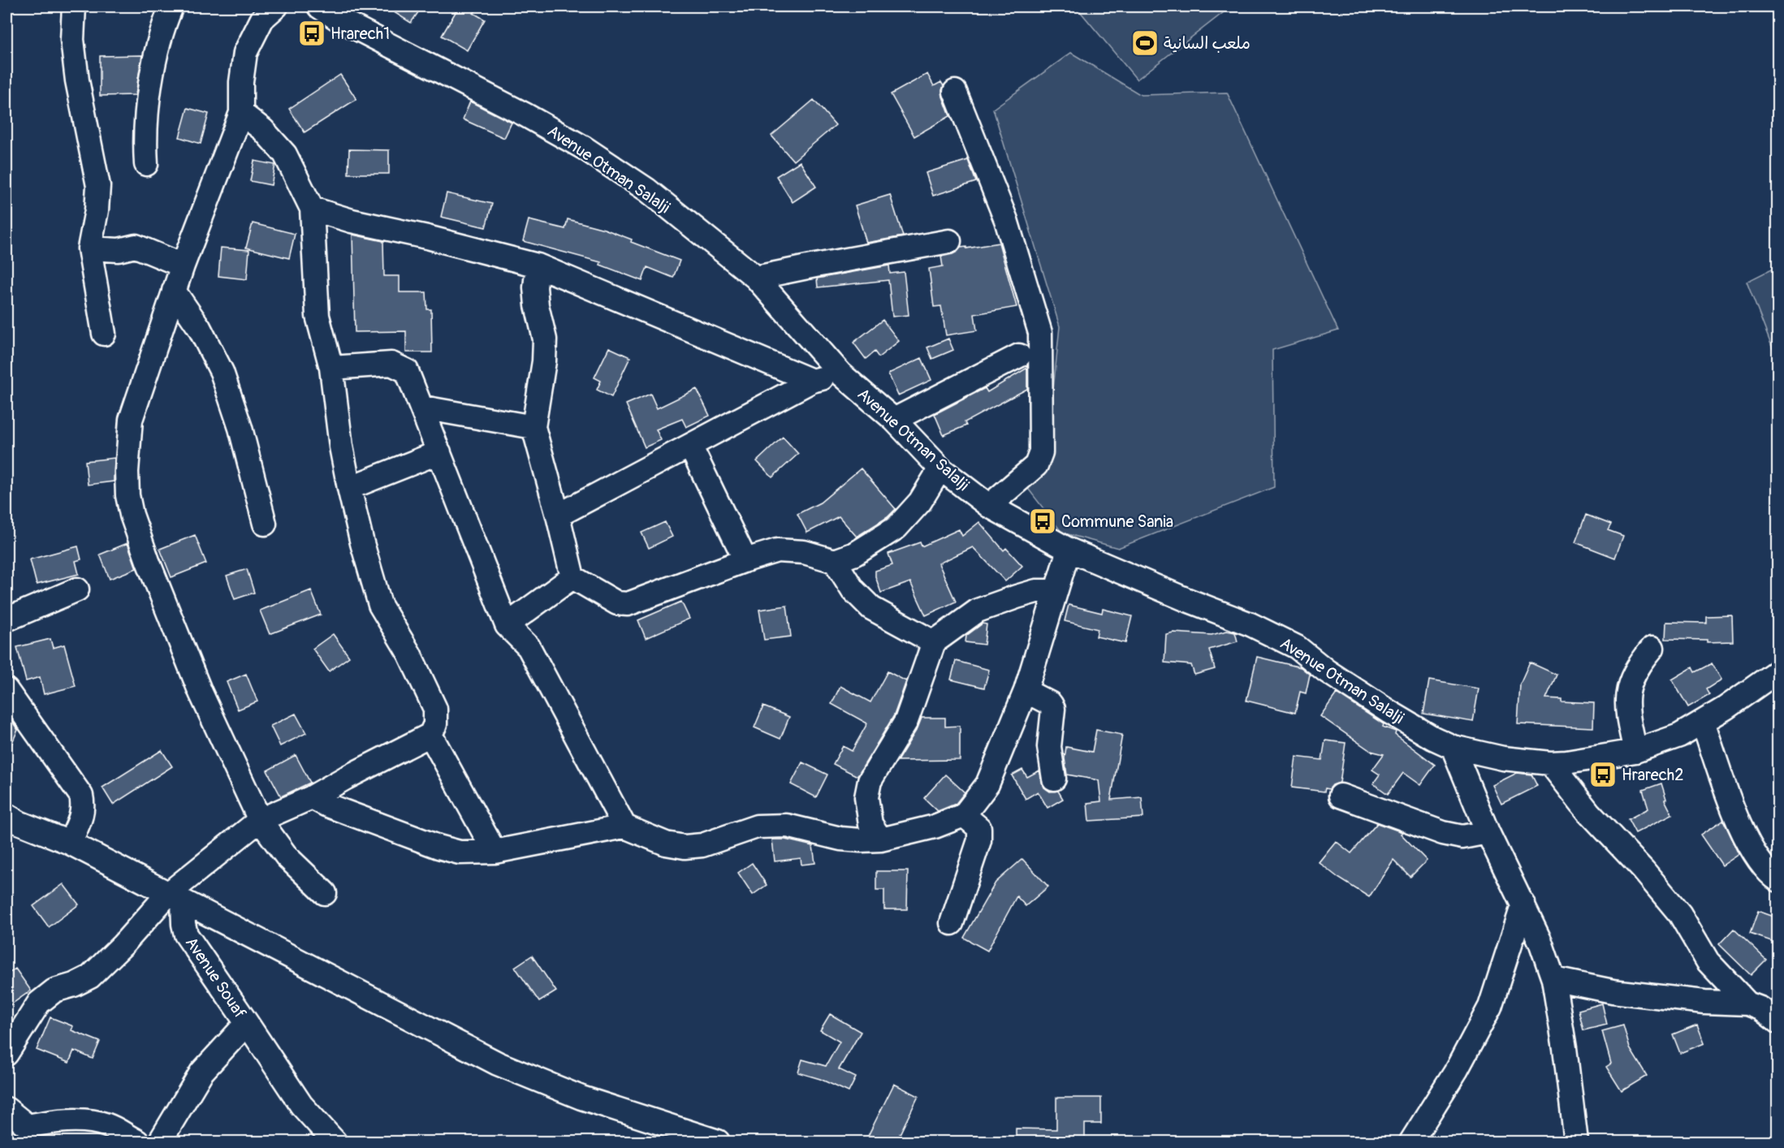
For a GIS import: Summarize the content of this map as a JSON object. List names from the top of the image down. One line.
{"streets":{"street":["Avenue Otman Salalji","Avenue Souaf"]},"places":{"bus stop":["Hrarech1","Commune Sania","Hrarech2"],"sports":["ملعب السانية"]}}
